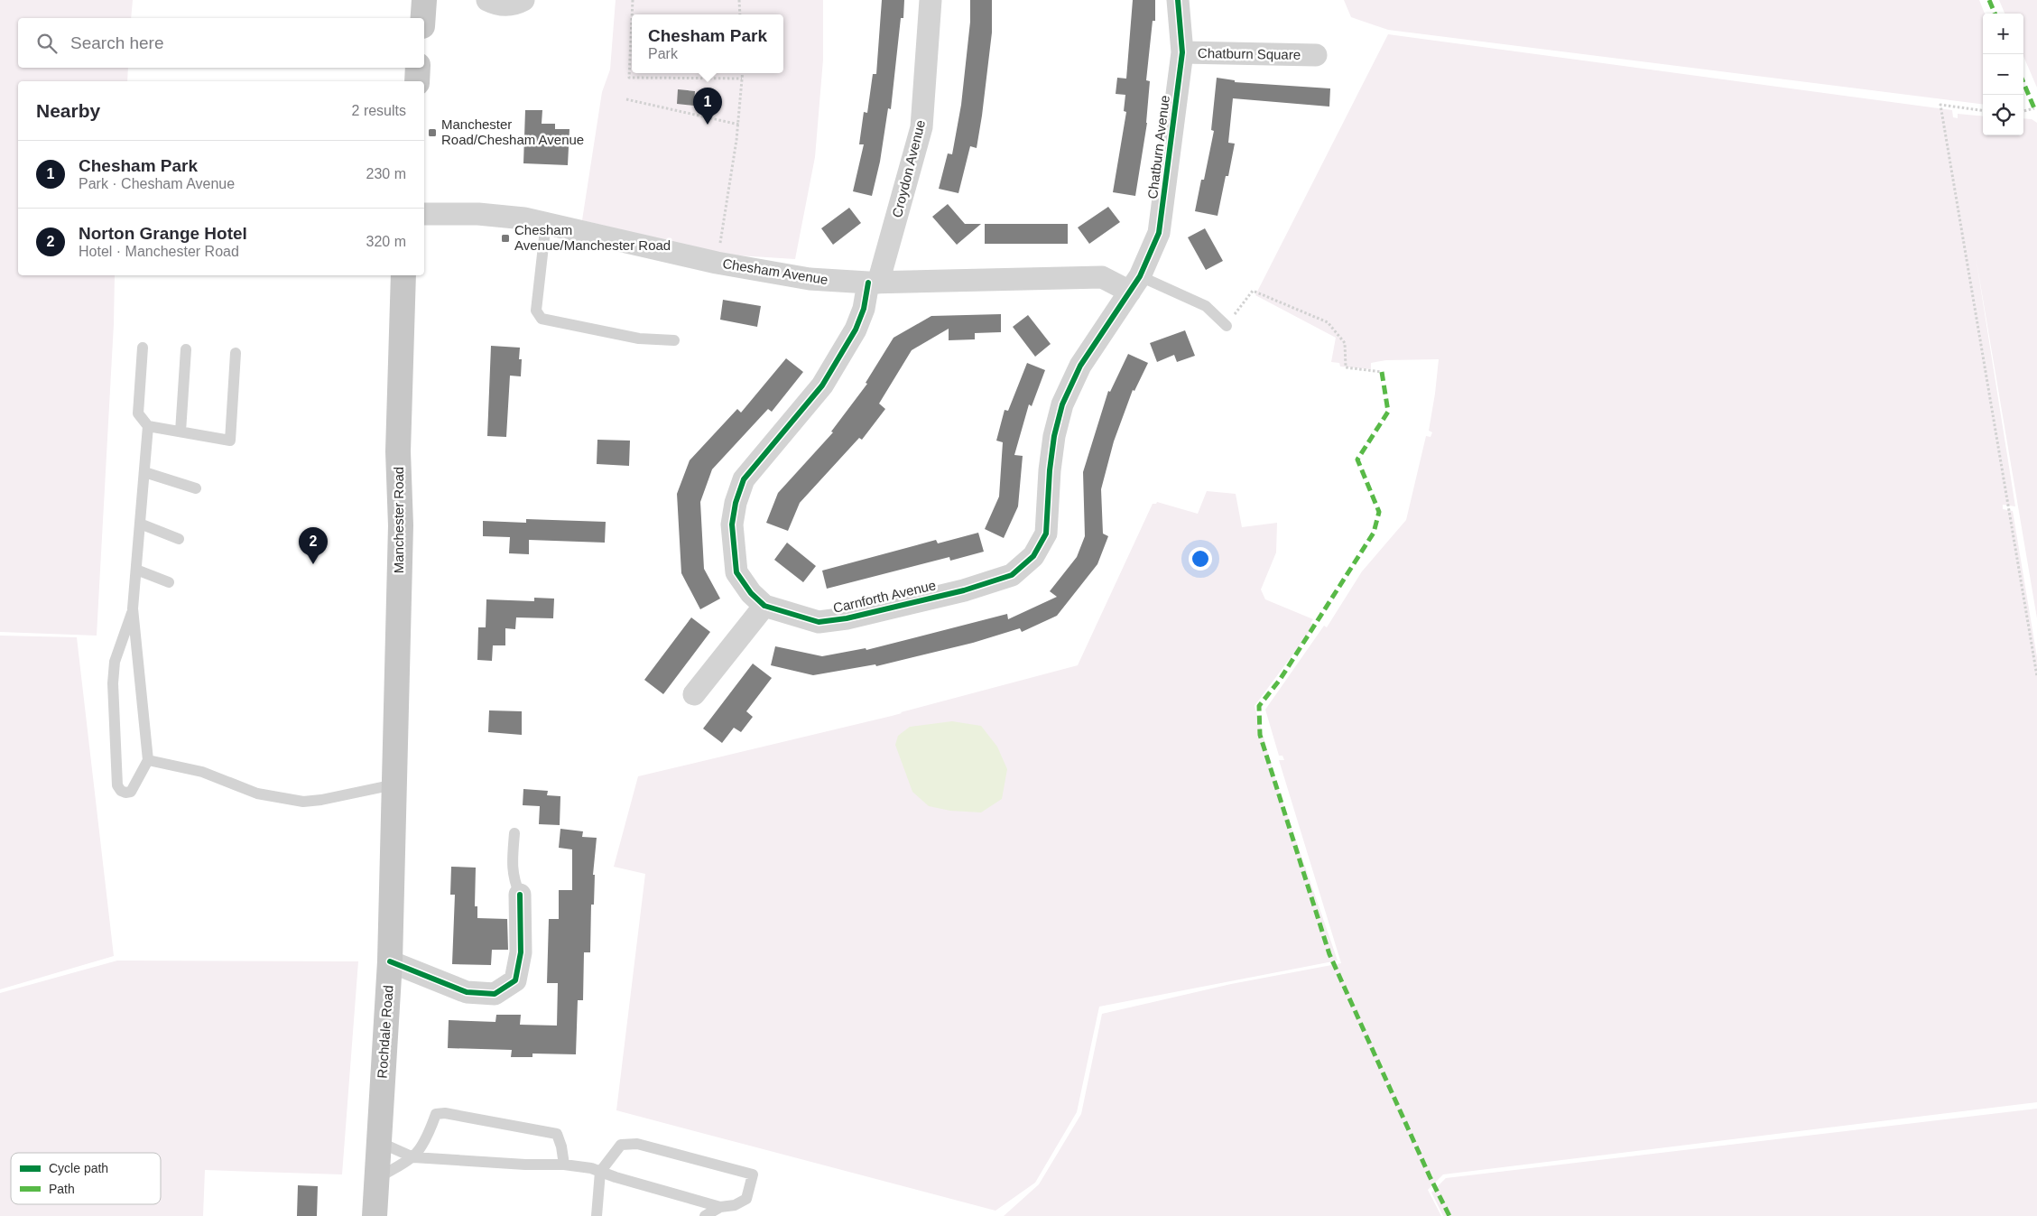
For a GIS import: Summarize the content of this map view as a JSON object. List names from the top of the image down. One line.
{"streets":{"main road":["Manchester Road","Rochdale Road"],"street":["Chatburn Square","Chatburn Avenue","Croydon Avenue","Chesham Avenue","Carnforth Avenue"]},"crossings":[["Chatburn Square","Chatburn Avenue"],["Chatburn Avenue","Chesham Avenue"],["Chatburn Avenue","Carnforth Avenue"],["Croydon Avenue","Chesham Avenue"],["Croydon Avenue","Carnforth Avenue"],["Chesham Avenue","Carnforth Avenue"],["Manchester Road","Rochdale Road"]],"places":{"transit":["Manchester Road/Chesham Avenue","Chesham Avenue/Manchester Road"]},"legend":["Cycle path","Path"],"page":{"map_buttons":["+","−"],"popup":["Chesham Park","Park"],"search":"Search here","heading":["Nearby","2 results"],"pins":["1","2"],"list":[{"mark":"1","name":"Chesham Park","note":"Park · Chesham Avenue","value":"230 m"},{"mark":"2","name":"Norton Grange Hotel","note":"Hotel · Manchester Road","value":"320 m"}]}}
